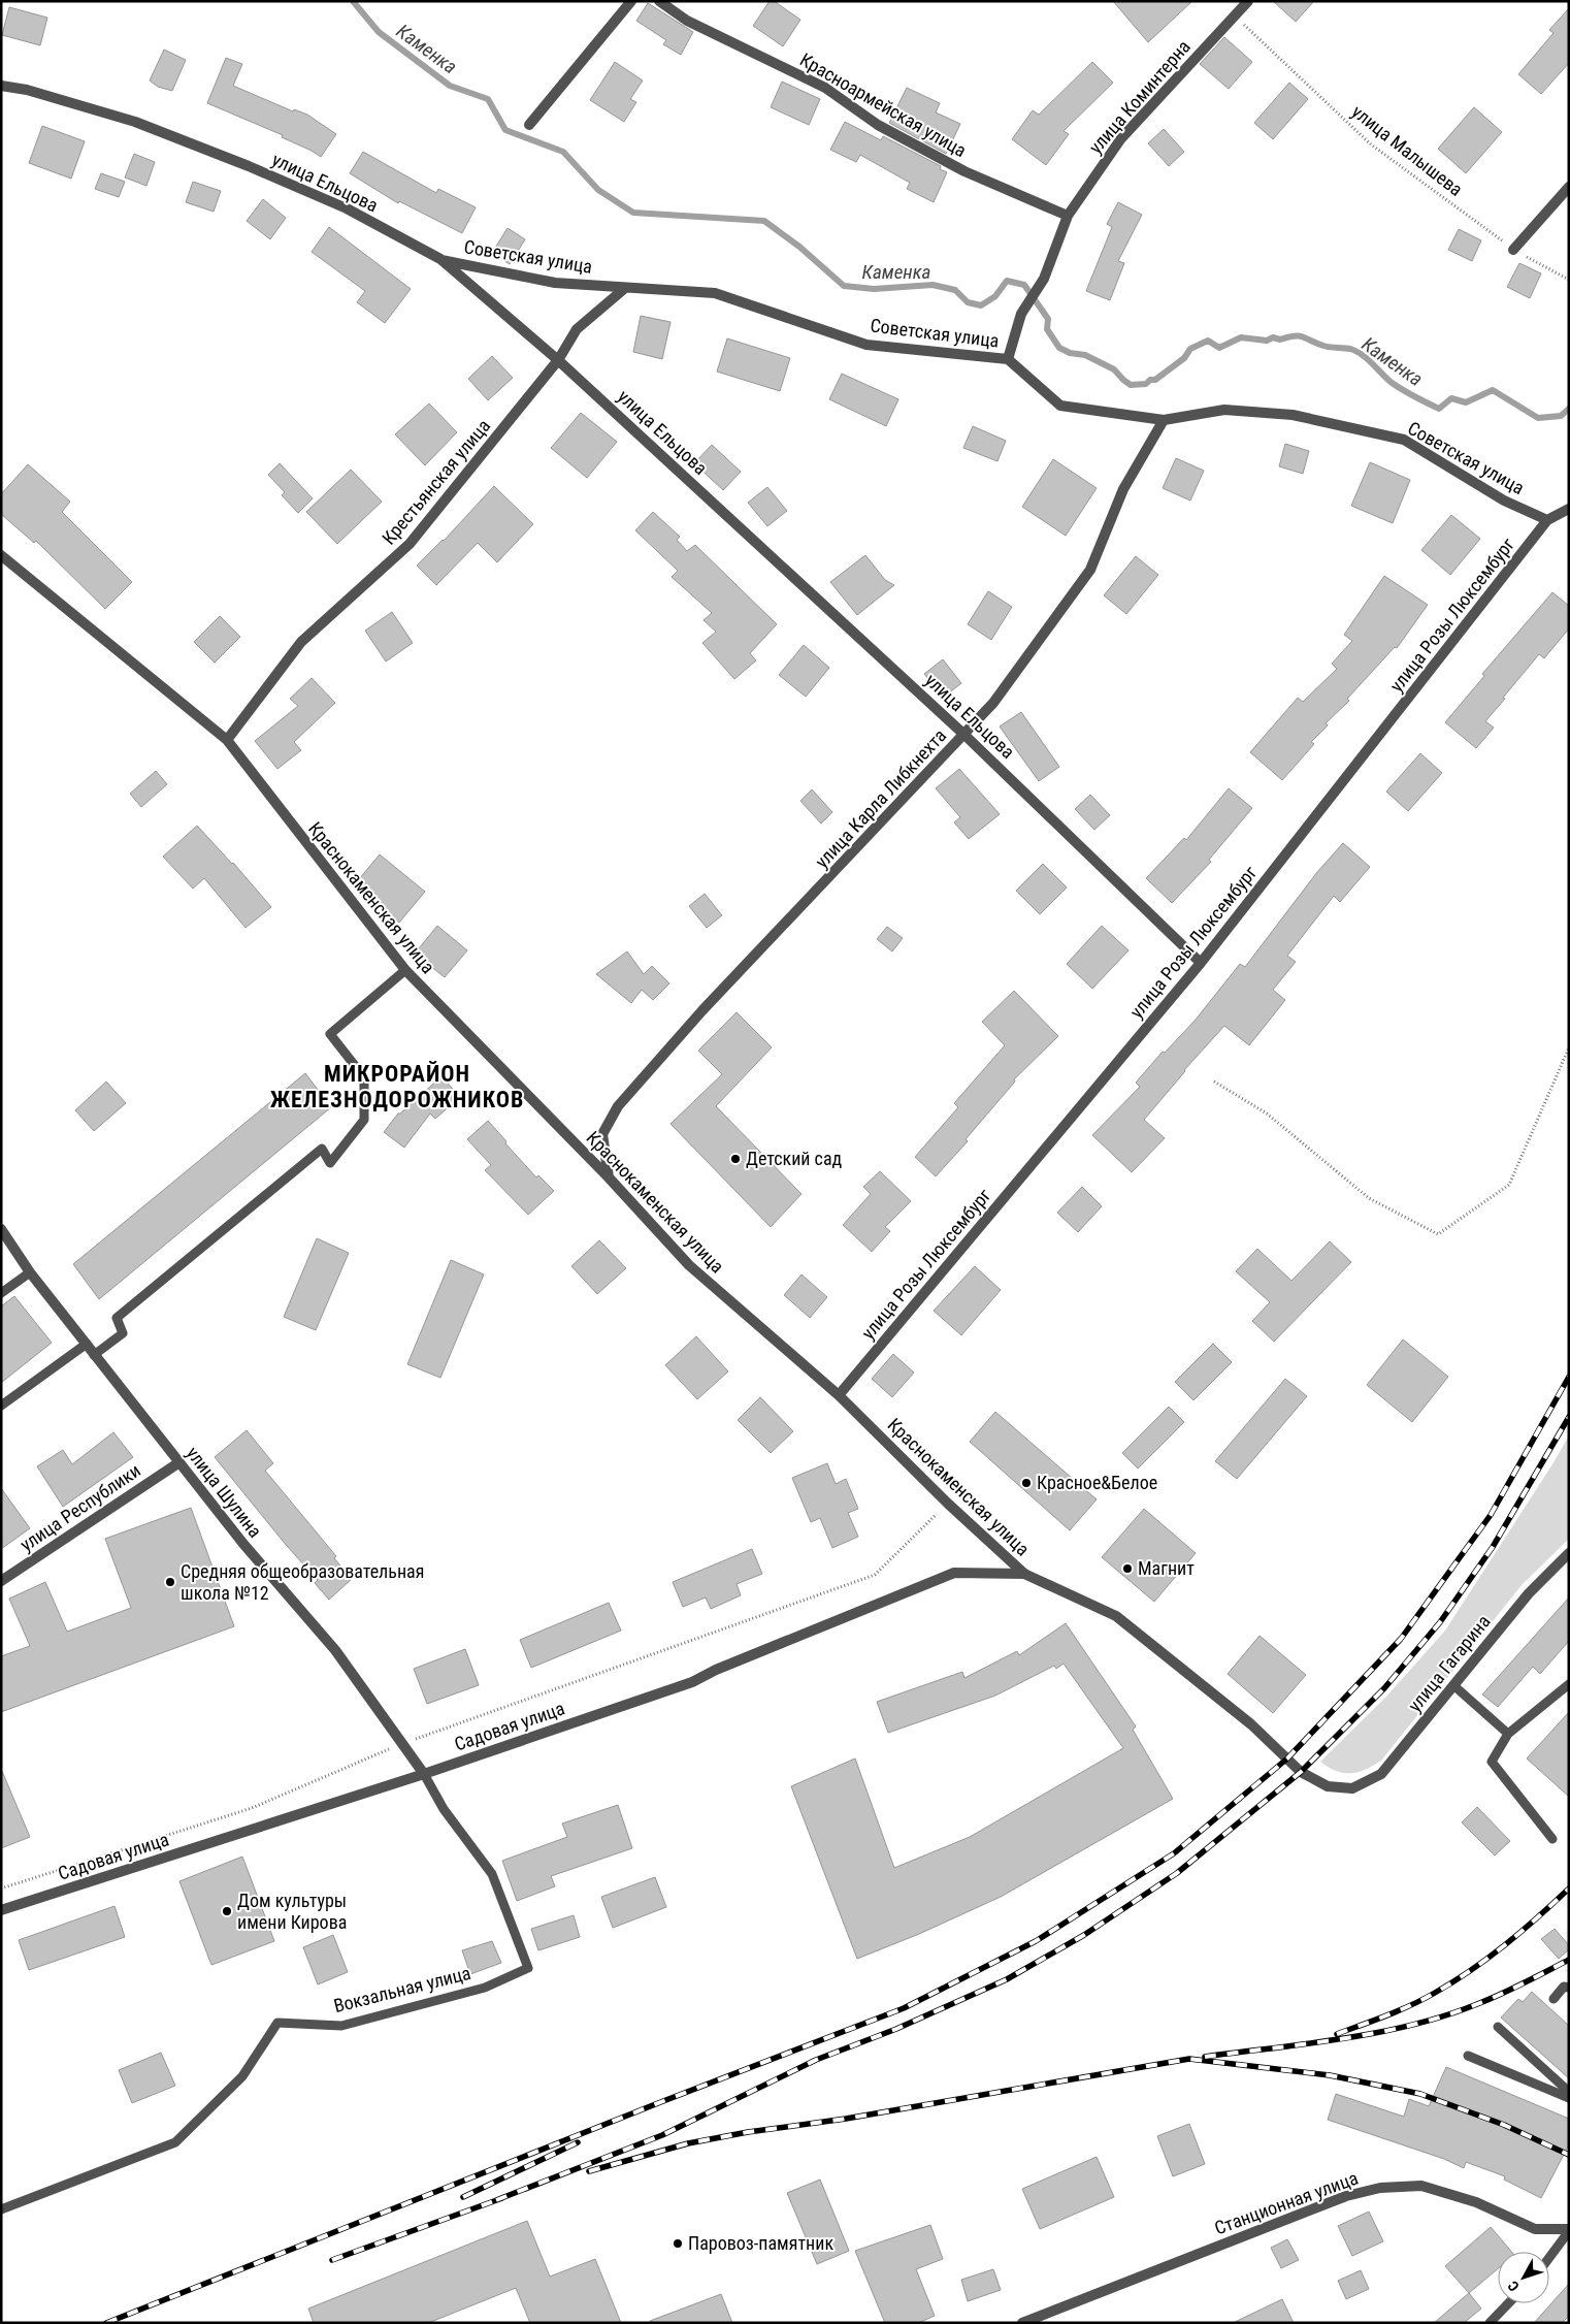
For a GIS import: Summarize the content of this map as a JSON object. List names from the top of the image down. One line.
{"streets":{"street":["улица Коминтерна","Красноармейская улица","улица Ельцова","Советская улица","Крестьянская улица","улица Розы Люксембург","улица Карла Либкнехта","Краснокаменская улица","улица Шулина","улица Республики","улица Гагарина","Садовая улица","Станционная улица"],"lane":["Вокзальная улица"],"path":["улица Малышева"]},"crossings":[["улица Коминтерна","Красноармейская улица"],["улица Коминтерна","улица Малышева"],["улица Коминтерна","Советская улица"],["улица Ельцова","Советская улица"],["улица Ельцова","Крестьянская улица"],["улица Ельцова","улица Розы Люксембург"],["улица Ельцова","улица Карла Либкнехта"],["Советская улица","Крестьянская улица"],["Советская улица","улица Розы Люксембург"],["Советская улица","улица Карла Либкнехта"],["Крестьянская улица","Краснокаменская улица"],["улица Розы Люксембург","Краснокаменская улица"],["улица Карла Либкнехта","Краснокаменская улица"],["Краснокаменская улица","улица Гагарина"],["Краснокаменская улица","Садовая улица"],["улица Шулина","улица Республики"],["улица Шулина","Садовая улица"],["улица Шулина","Вокзальная улица"],["Садовая улица","Вокзальная улица"]],"districts":["МИКРОРАЙОН ЖЕЛЕЗНОДОРОЖНИКОВ"],"water":["Каменка"],"places":["Детский сад","Красное&Белое","Магнит","Средняя общеобразовательная школа №12","Дом культуры имени Кирова","Паровоз-памятник"],"north":"bottom left"}
